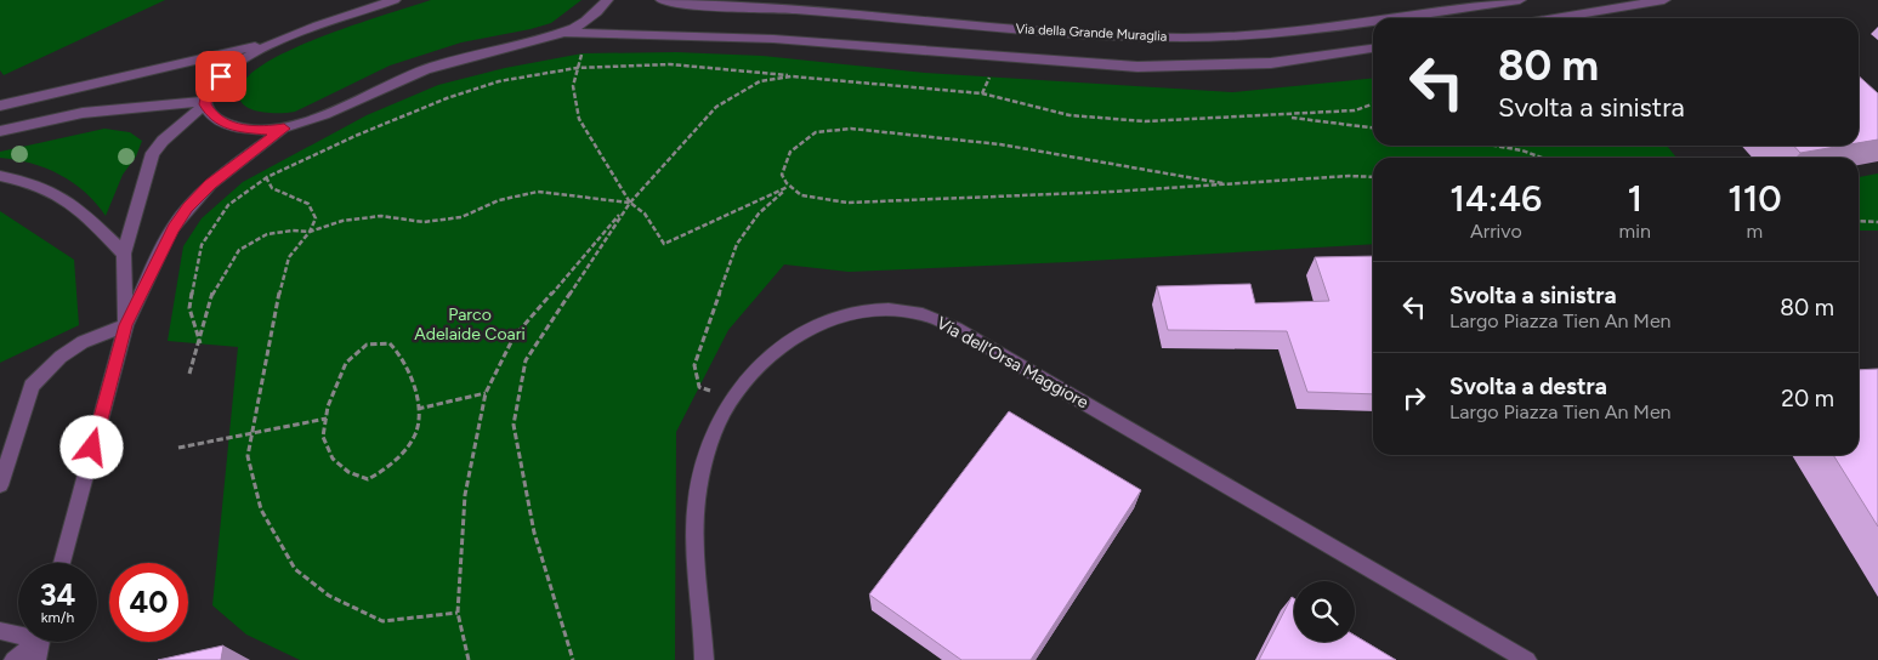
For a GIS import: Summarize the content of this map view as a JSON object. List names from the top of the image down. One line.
{"streets":{"street":["Via della Grande Muraglia","Via dell'Orsa Maggiore"]},"parks":["Parco Adelaide Coari"],"page":{"turn":["80 m","Svolta a sinistra"],"eta":["14:46","Arrivo","1","min","110","m"],"list":[{"name":"Svolta a sinistra","note":"Largo Piazza Tien An Men","value":"80 m"},{"name":"Svolta a destra","note":"Largo Piazza Tien An Men","value":"20 m"}],"speed":"34 km/h","limit":"40"}}
